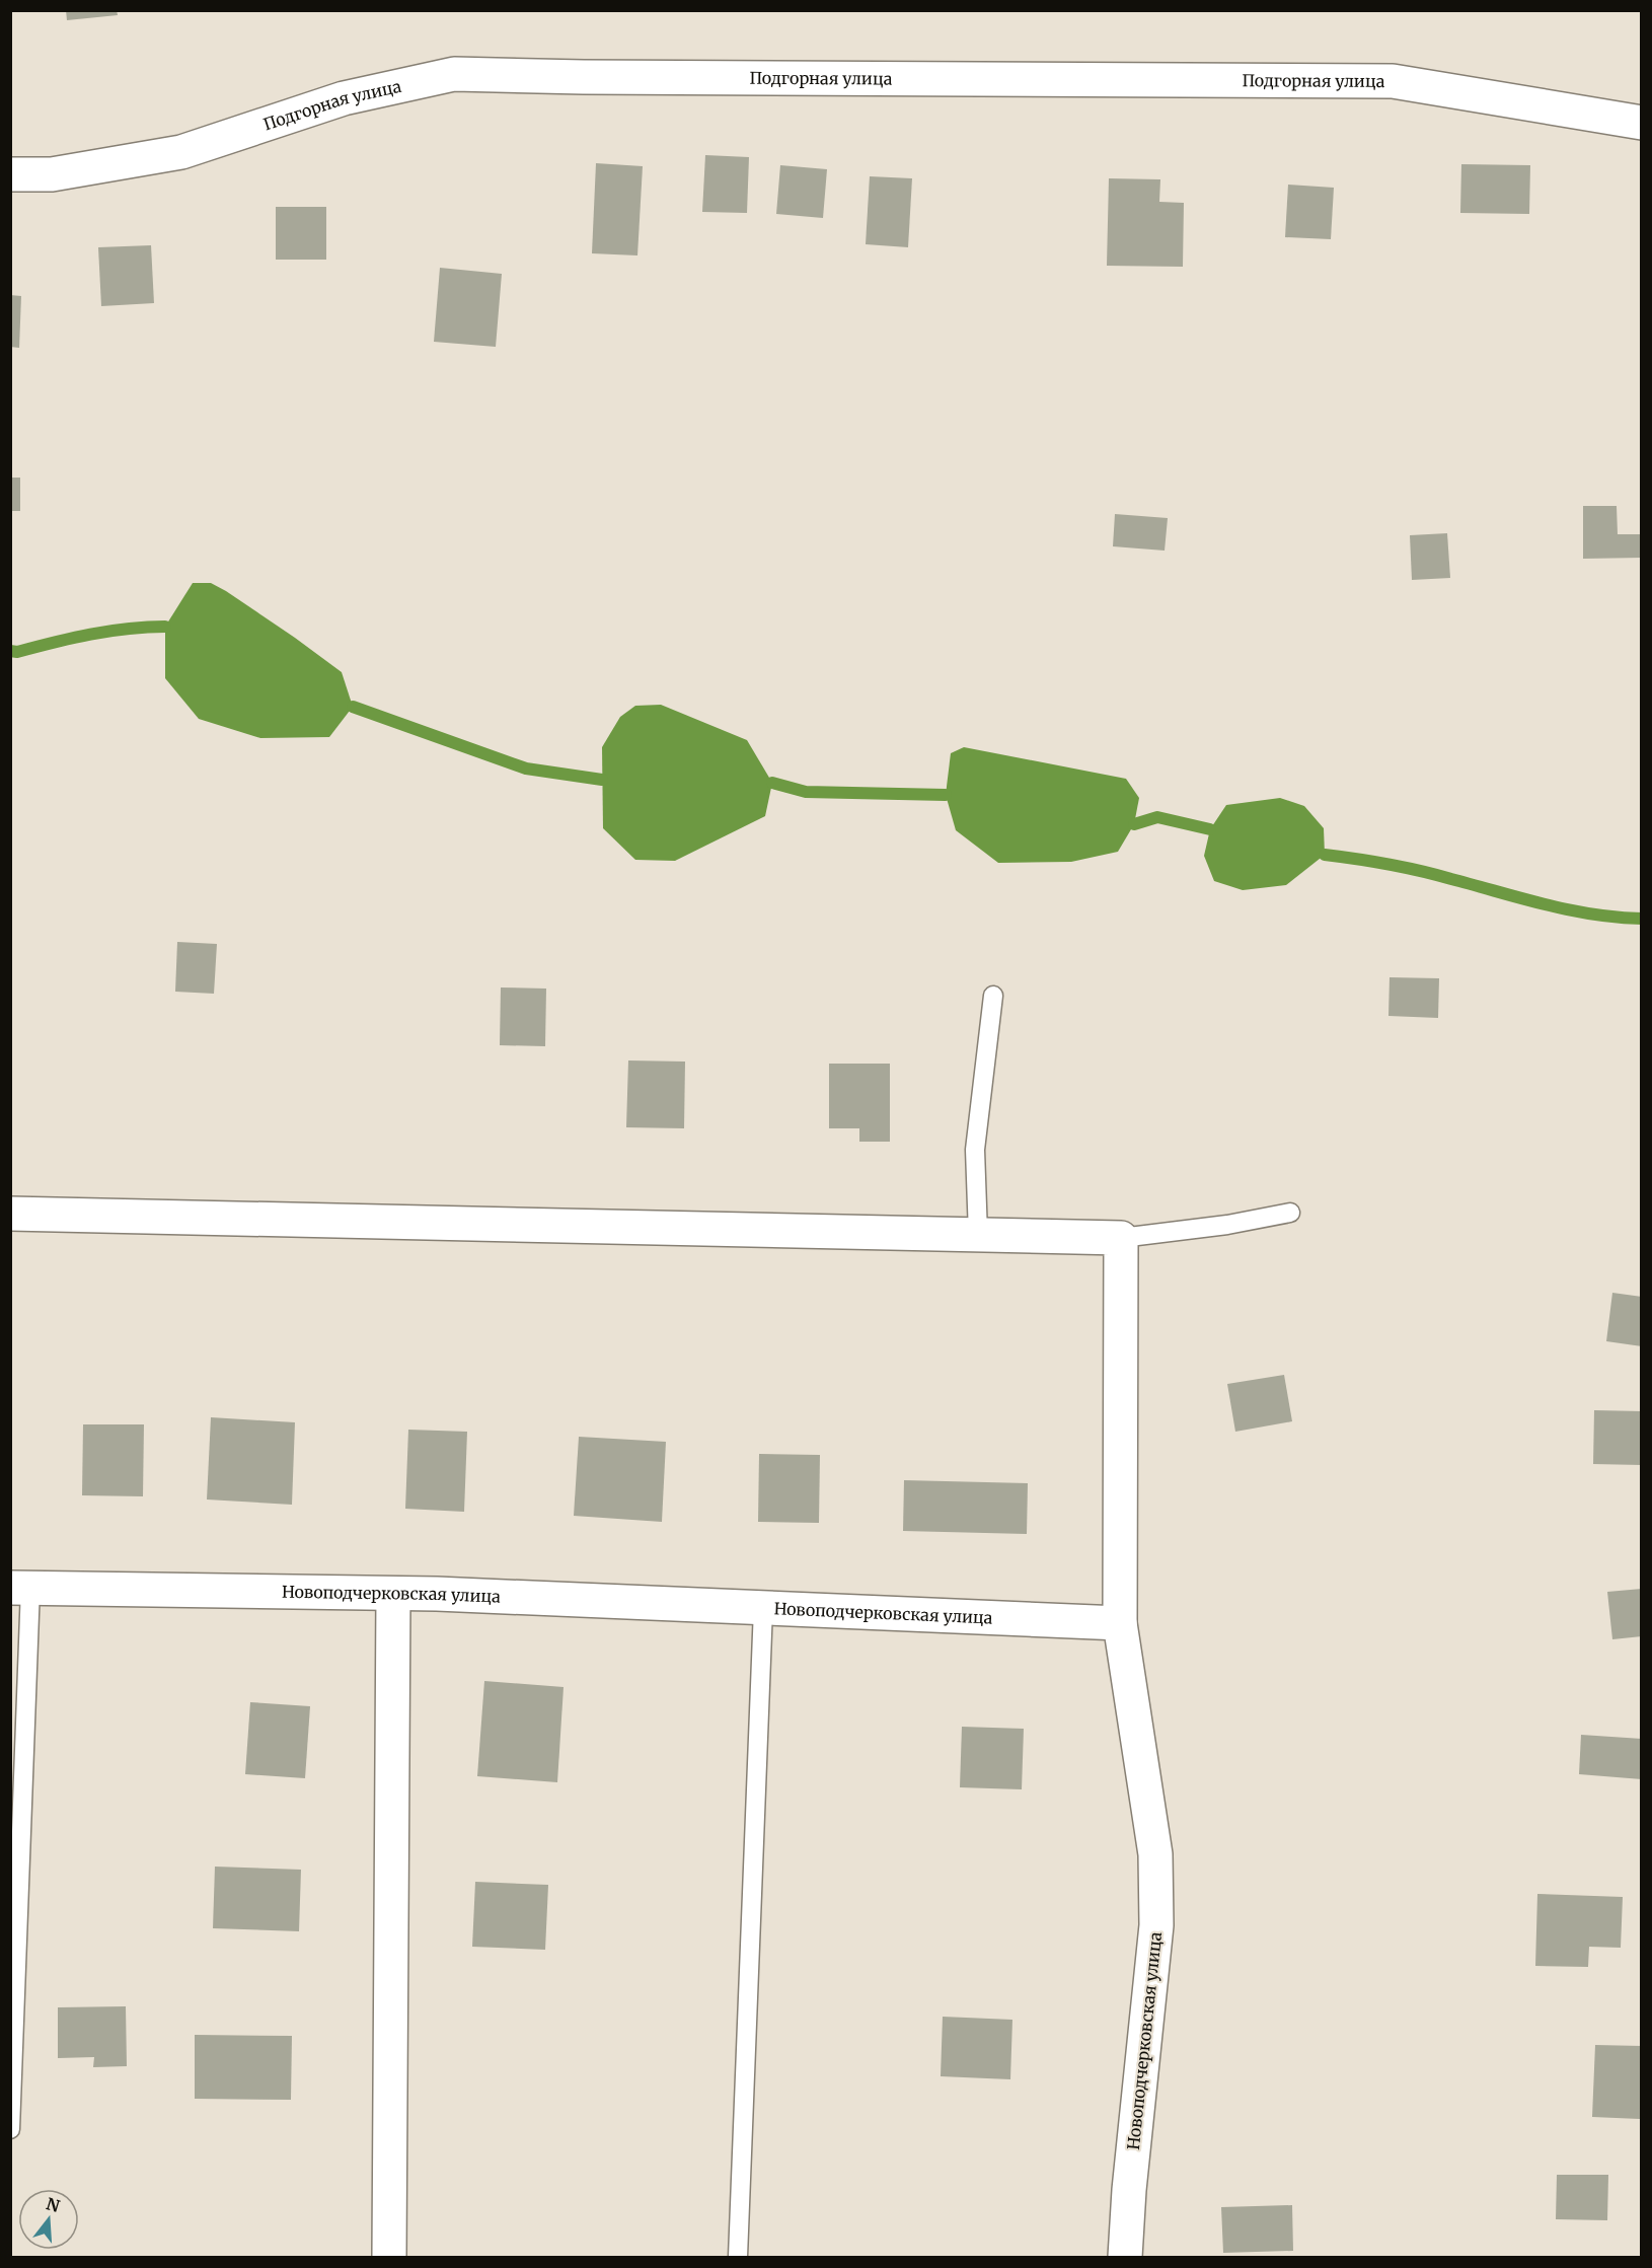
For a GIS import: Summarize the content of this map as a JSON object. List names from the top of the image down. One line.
{"streets":{"street":["Подгорная улица","Новоподчерковская улица"]},"north":"top"}
